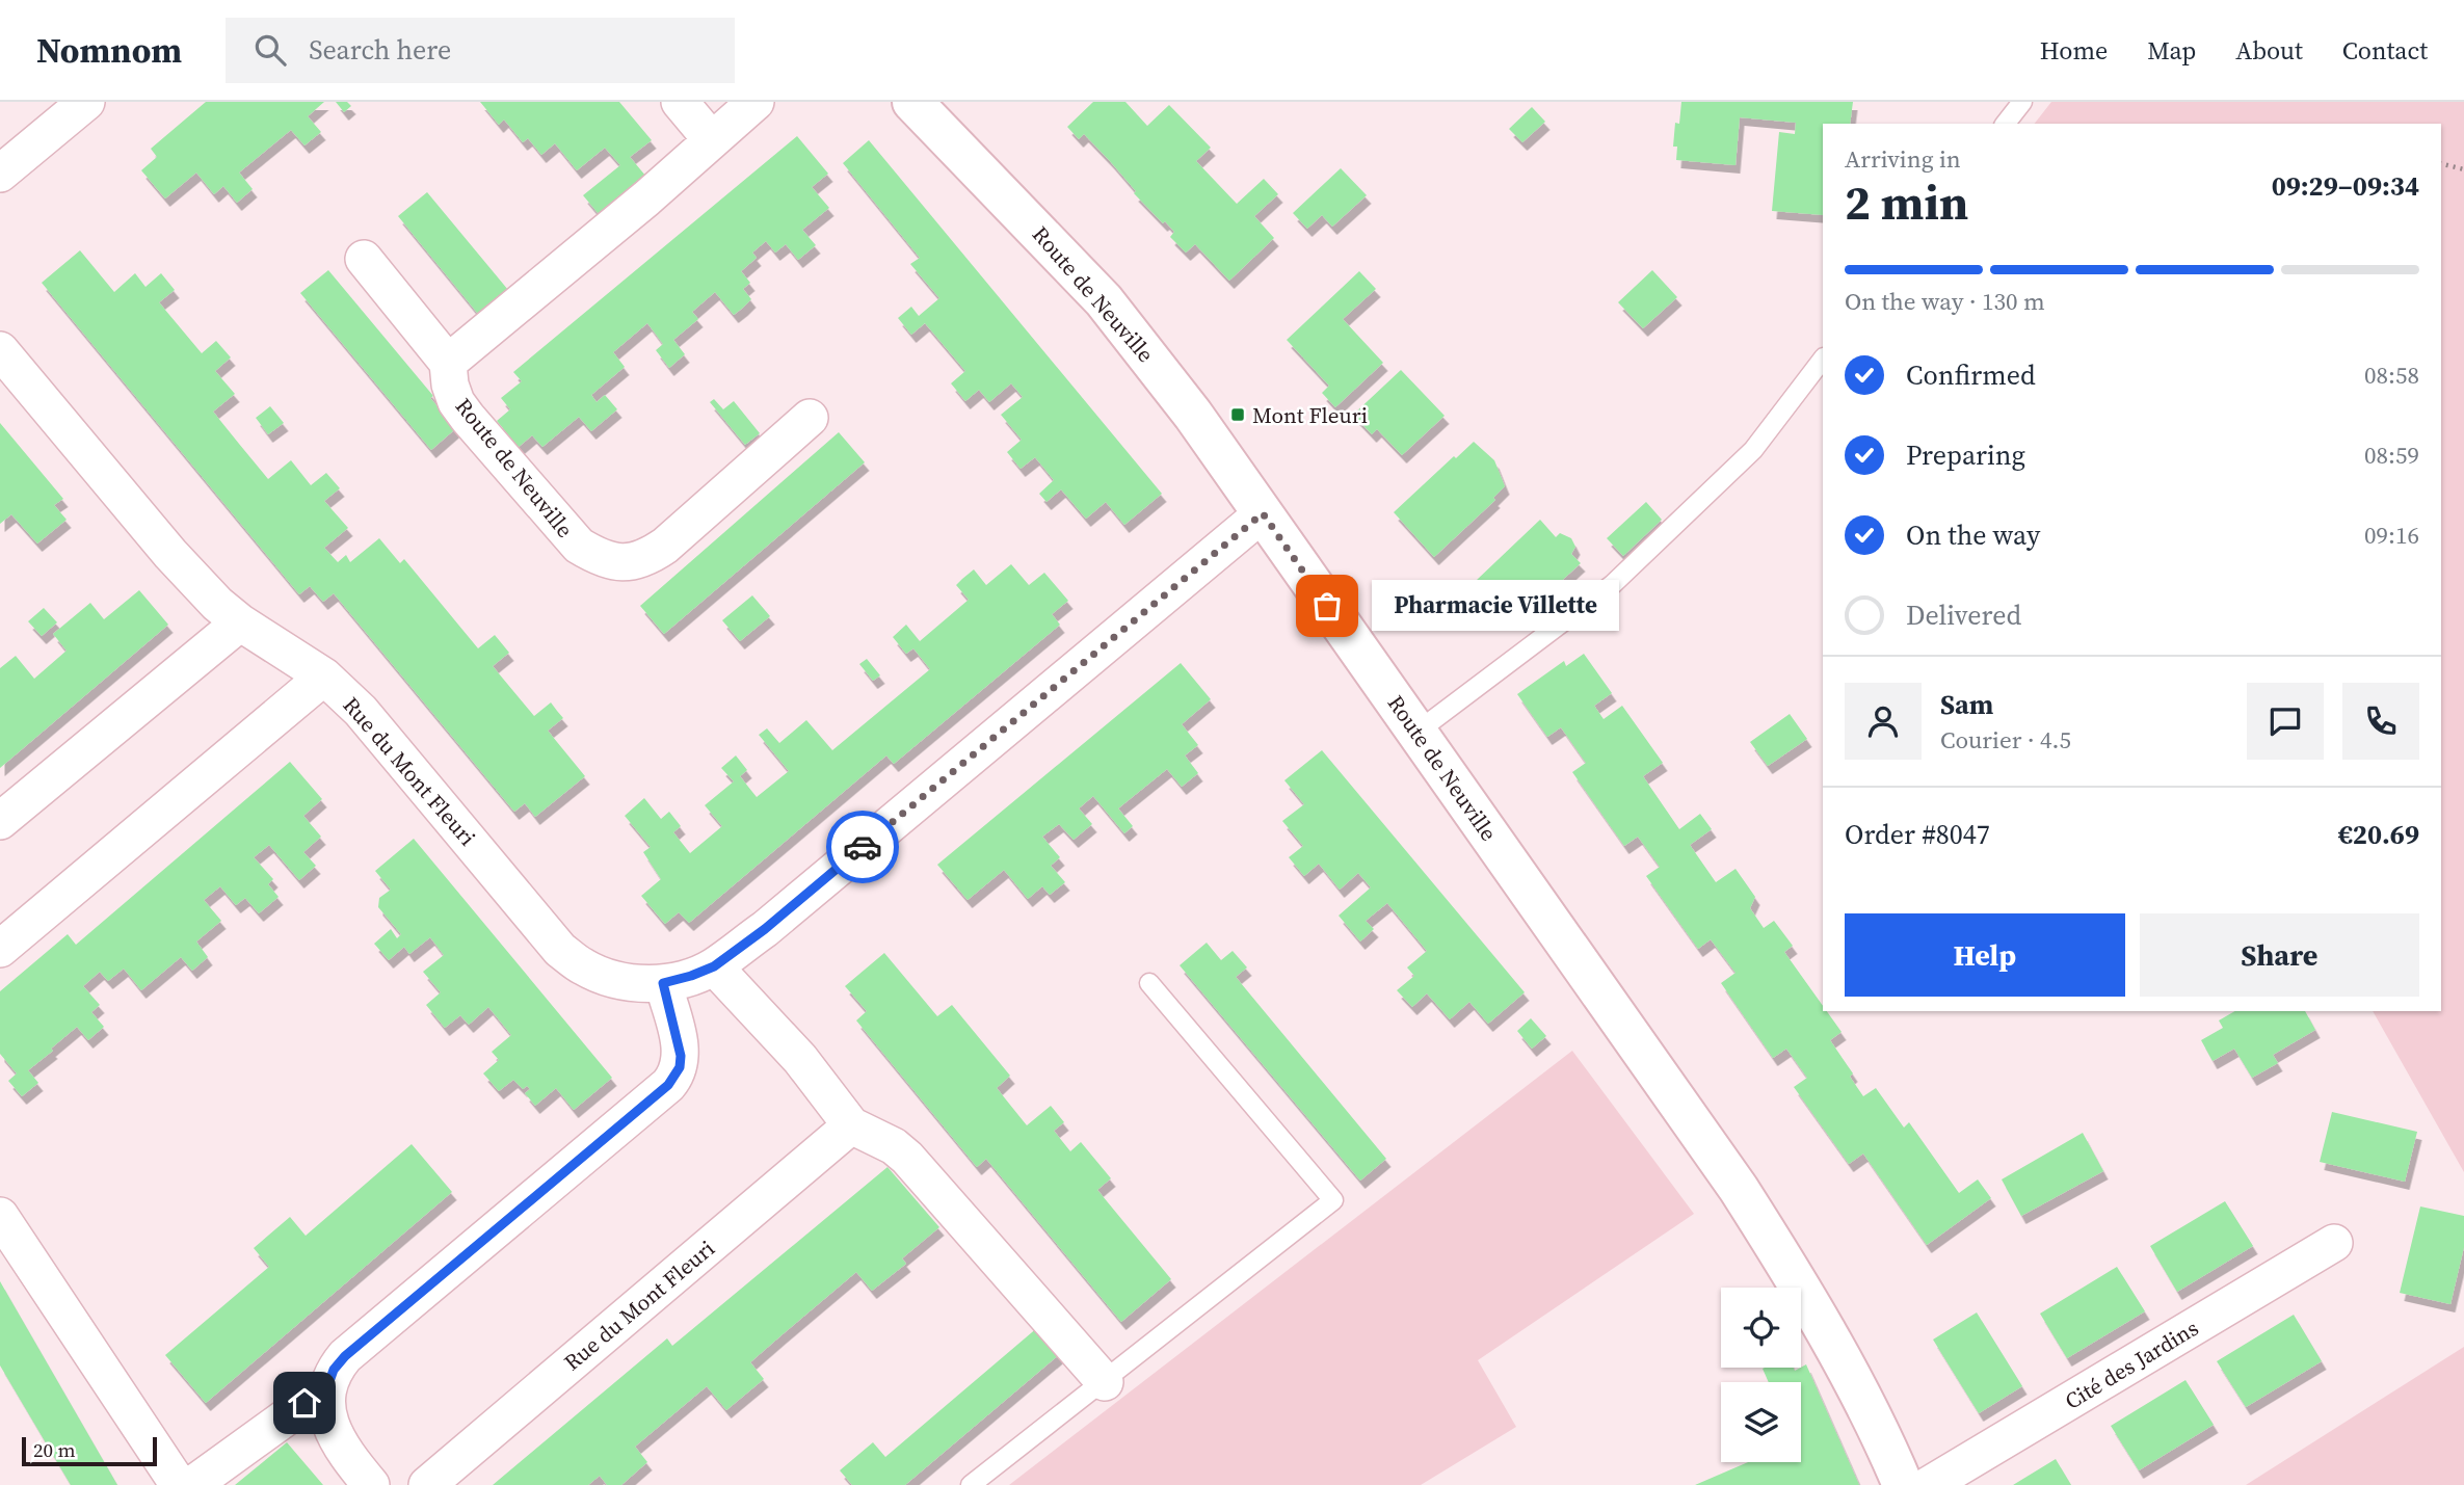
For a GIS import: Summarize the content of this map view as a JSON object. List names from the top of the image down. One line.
{"streets":{"main road":["Route de Neuville"],"street":["Rue du Mont Fleuri","Cité des Jardins"]},"crossings":[["Route de Neuville","Rue du Mont Fleuri"]],"places":{"transit":["Mont Fleuri"],"other":["Pharmacie Villette"]},"scale_bar":"20 m","page":{"header":"Nomnom","search":"Search here","nav":["Home","Map","About","Contact"],"heading":["2 min","Arriving in","09:29–09:34"],"panel":["Sam","Courier · 4.5","Order #8047","€20.69"],"bar":"On the way · 130 m","list":[["Confirmed","08:58"],["Preparing","08:59"],["On the way","09:16"],"Delivered"],"bubble":"Pharmacie Villette","buttons":["Help","Share"],"scale":"20 m"}}
